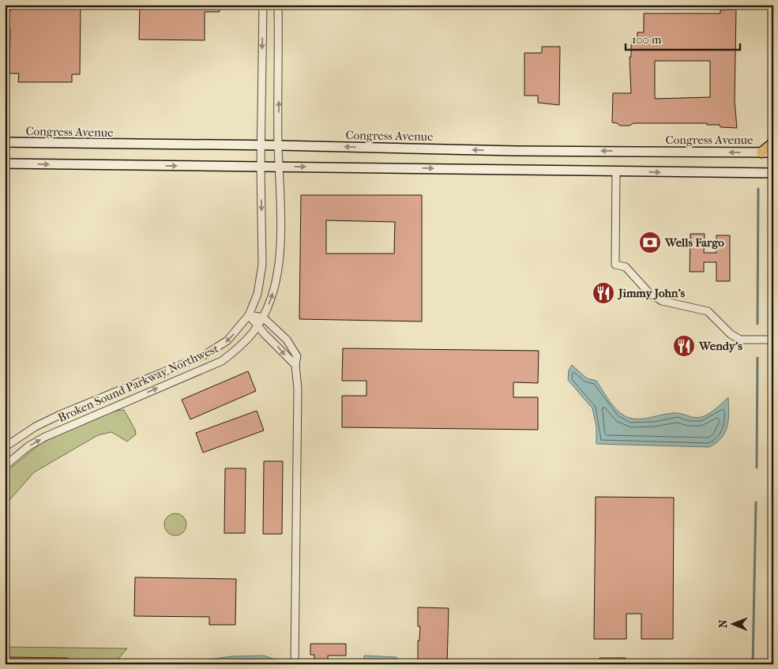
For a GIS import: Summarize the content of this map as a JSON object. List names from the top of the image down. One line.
{"streets":{"main road":["Congress Avenue"],"street":["Broken Sound Parkway Northwest"]},"crossings":[["Congress Avenue","Broken Sound Parkway Northwest"]],"places":{"bank":["Wells Fargo"],"restaurant":["Jimmy John's","Wendy's"]},"scale_bar":"100 m","north":"left"}
